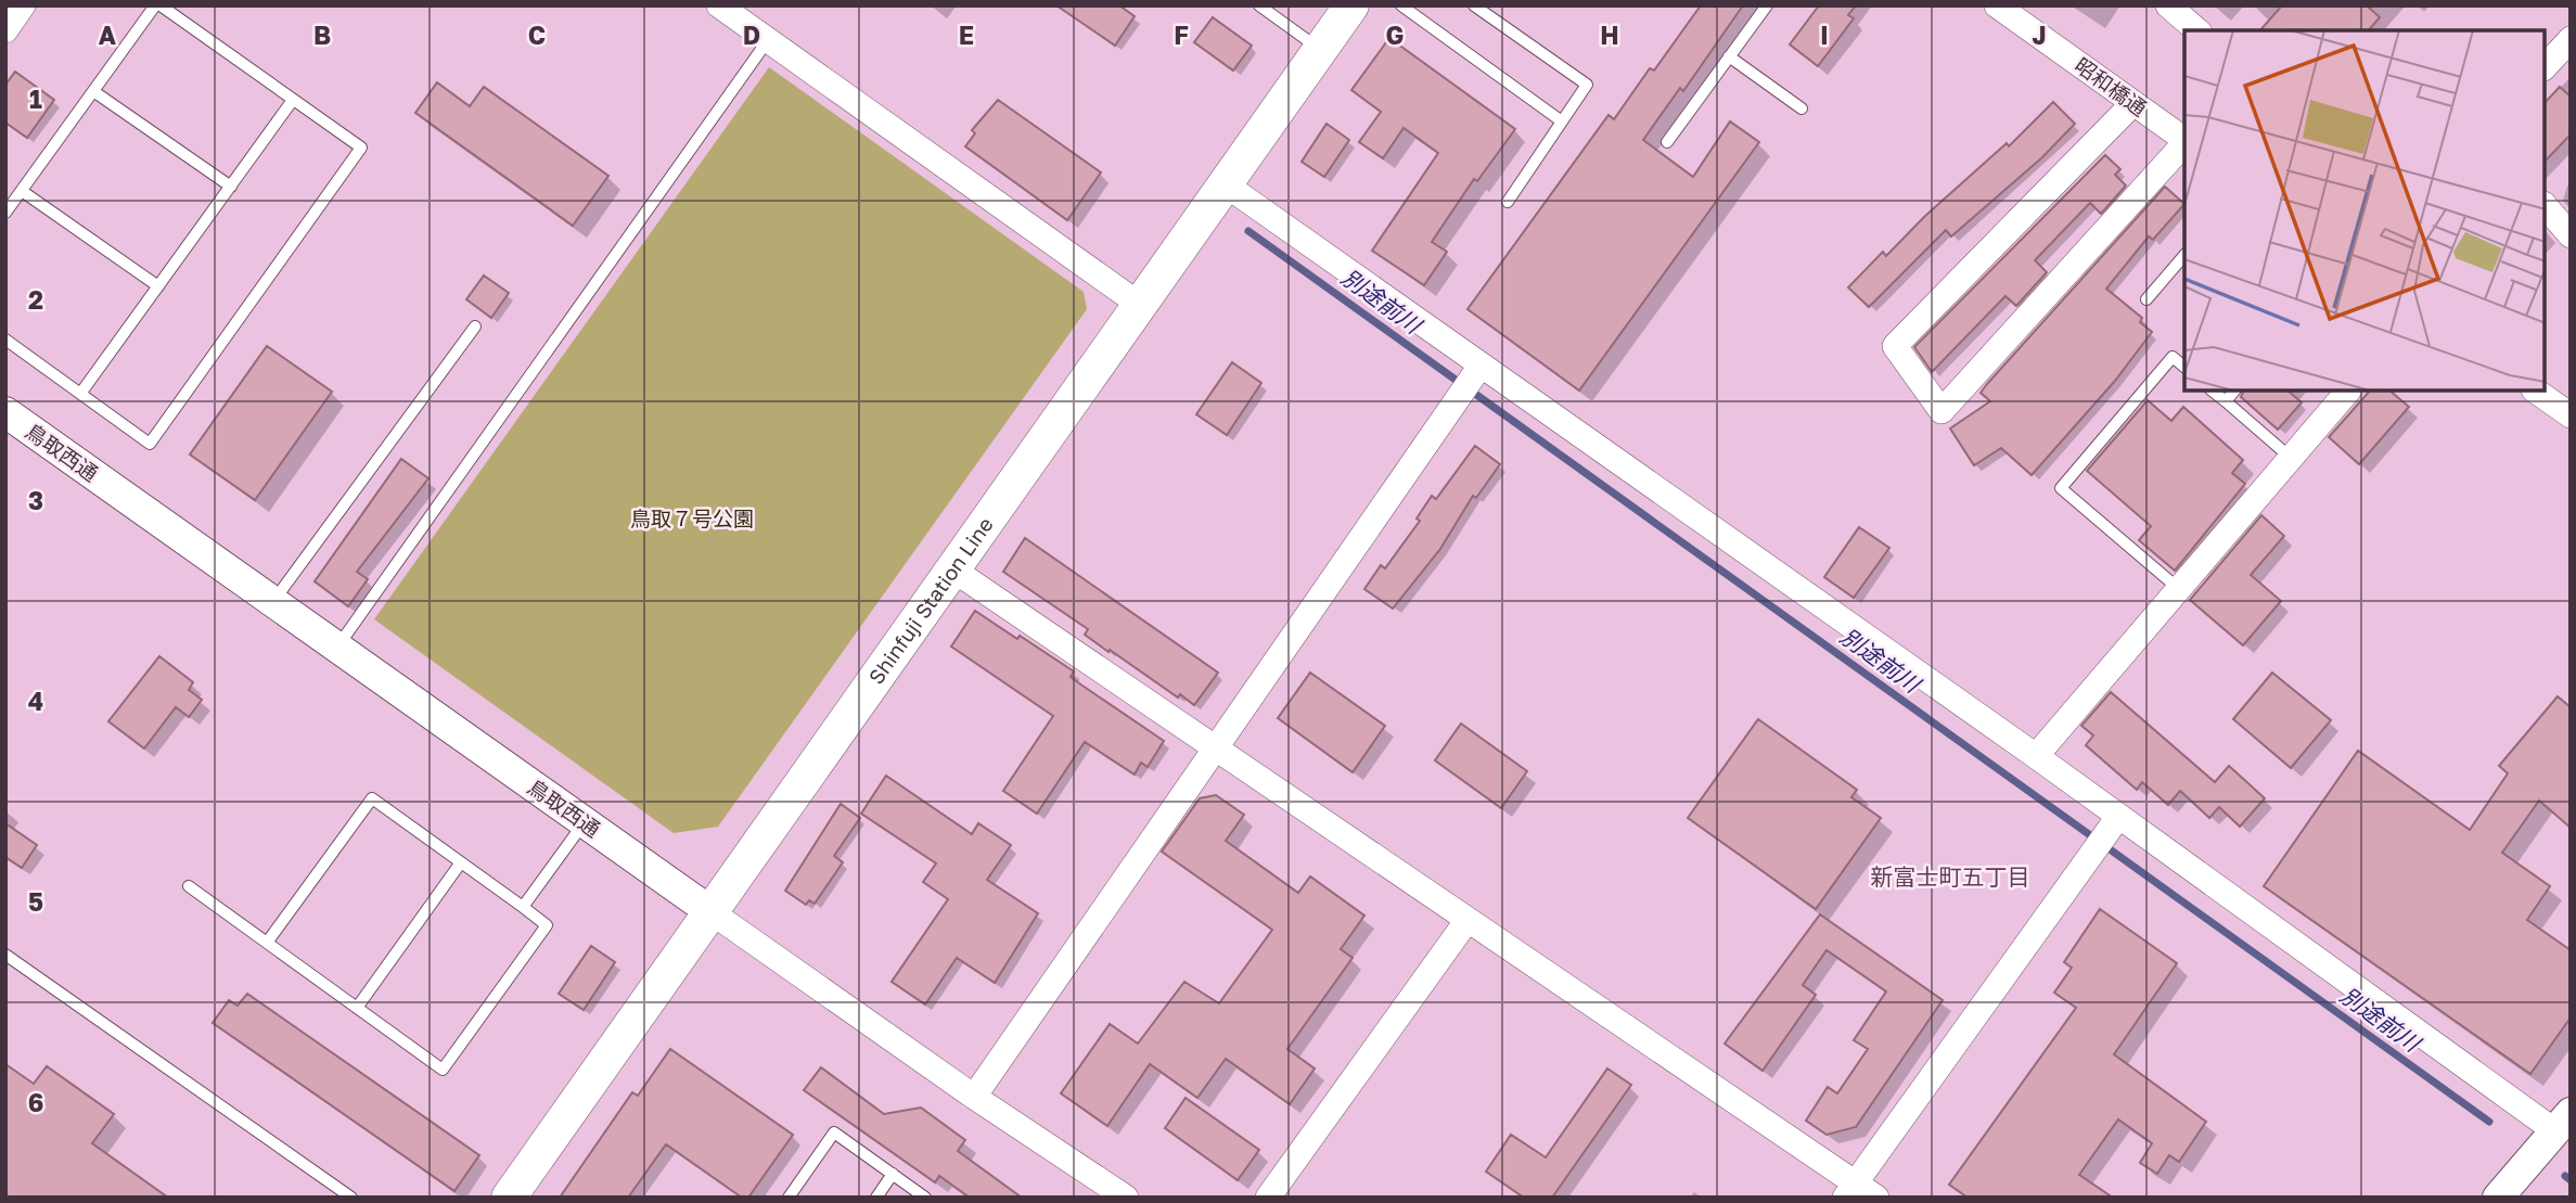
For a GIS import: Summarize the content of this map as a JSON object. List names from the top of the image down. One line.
{"streets":{"main road":["Shinfuji Station Line"],"street":["昭和橋通","鳥取西通"]},"crossings":[["鳥取西通","Shinfuji Station Line"]],"districts":["新富士町五丁目"],"water":["別途前川"],"parks":["鳥取７号公園"],"grid":{"columns":["A","B","C","D","E","F","G","H","I","J"],"rows":["1","2","3","4","5","6"]}}
